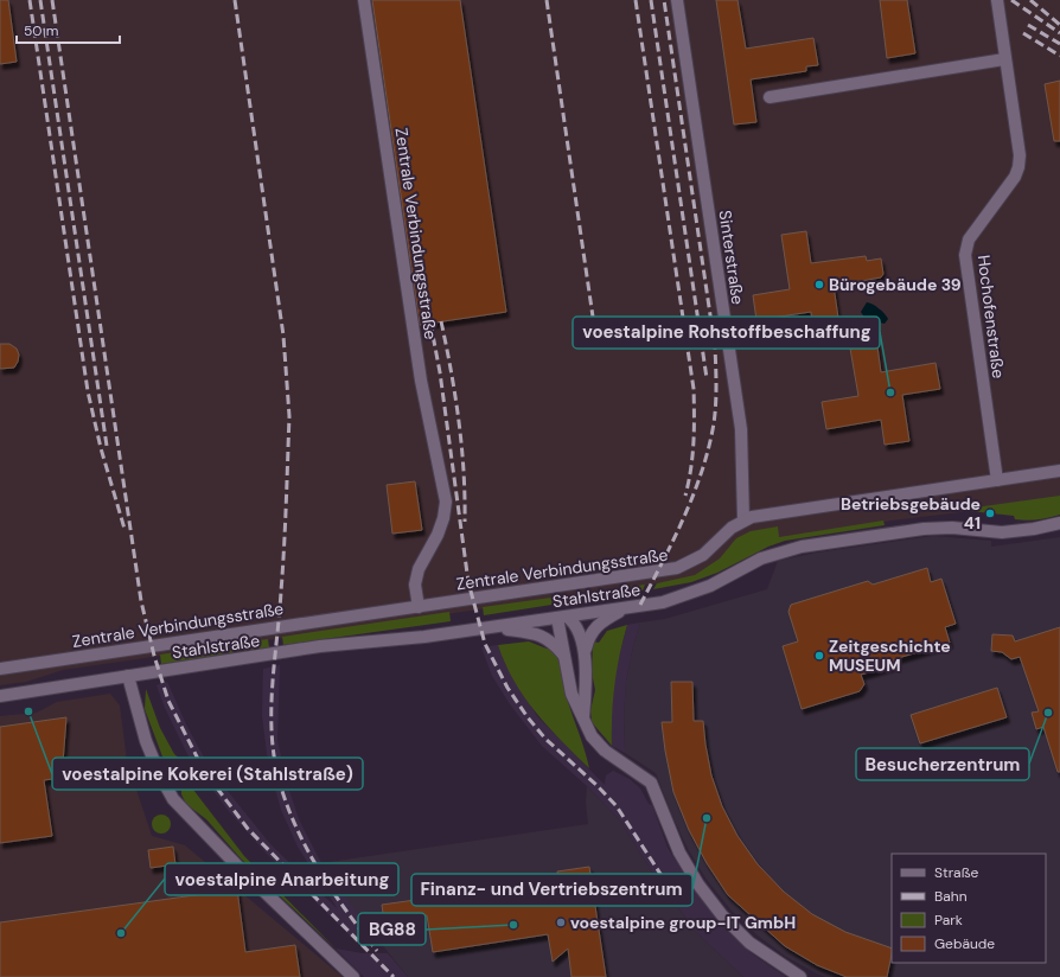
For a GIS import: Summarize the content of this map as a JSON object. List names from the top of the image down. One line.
{"streets":{"street":["Zentrale Verbindungsstraße","Sinterstraße","Hochofenstraße","Stahlstraße"]},"crossings":[["Zentrale Verbindungsstraße","Sinterstraße"],["Zentrale Verbindungsstraße","Hochofenstraße"]],"places":["Bürogebäude 39","voestalpine Rohstoffbeschaffung","Betriebsgebäude 41","Zeitgeschichte MUSEUM","voestalpine Kokerei (Stahlstraße)","Besucherzentrum","Finanz- und Vertriebszentrum","voestalpine group-IT GmbH","BG88","voestalpine Anarbeitung"],"legend":["Straße","Bahn","Park","Gebäude"],"scale_bar":"50 m"}
